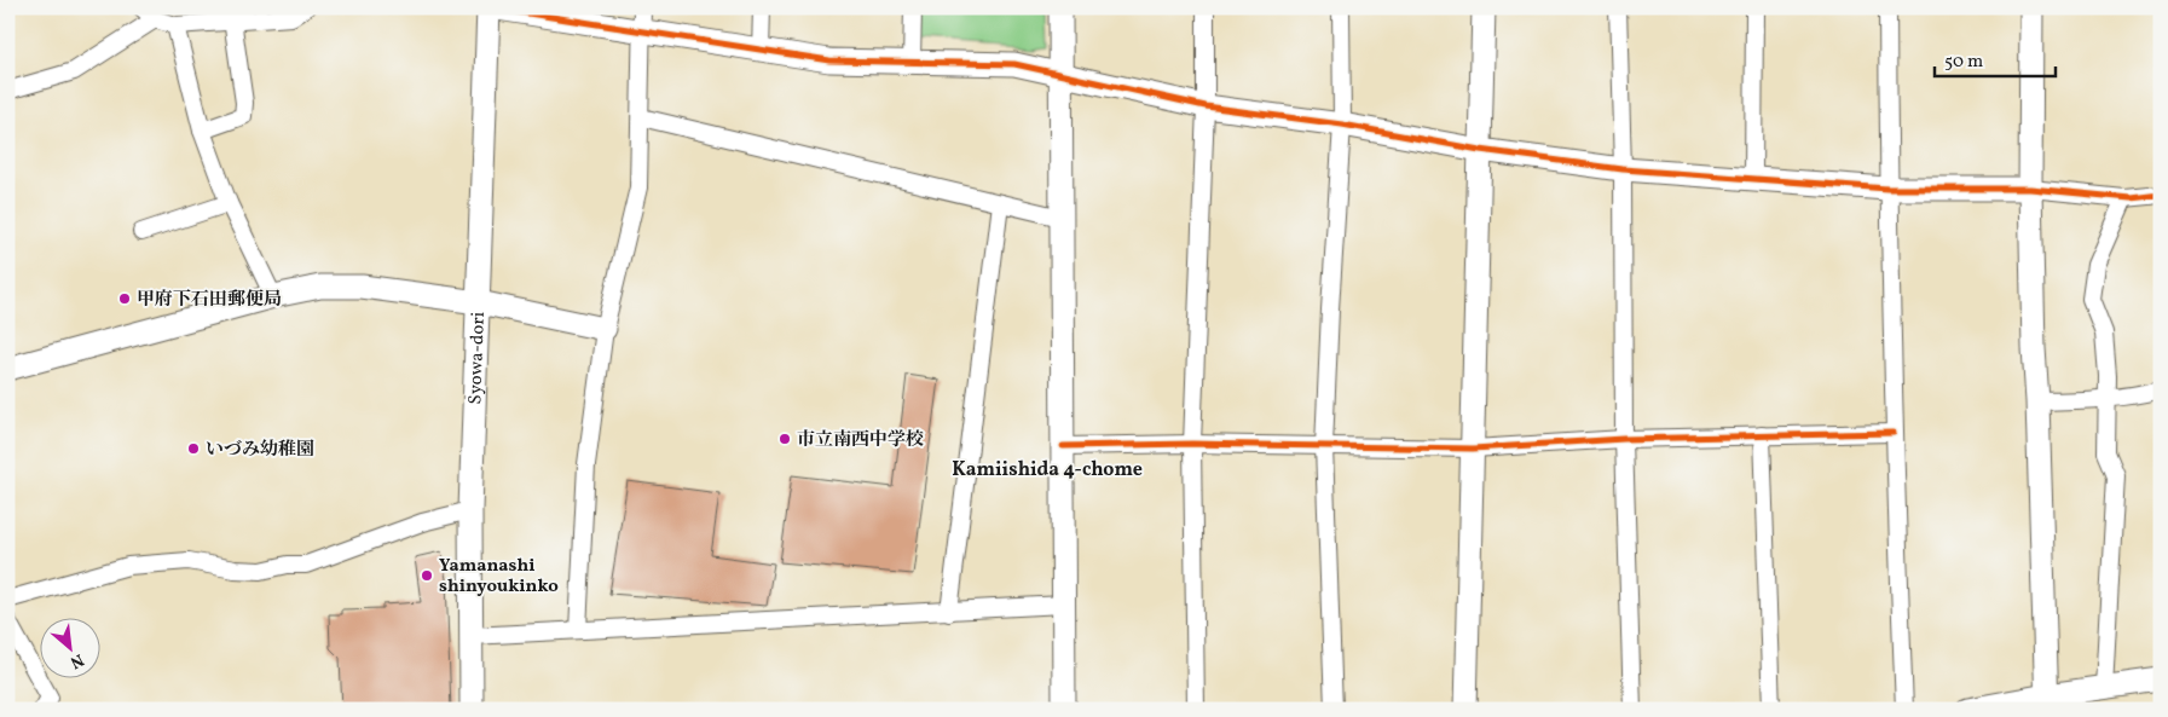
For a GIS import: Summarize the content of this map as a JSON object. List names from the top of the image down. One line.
{"streets":{"street":["Syowa-dori"]},"districts":["Kamiishida 4-chome"],"places":["甲府下石田郵便局","市立南西中学校","いづみ幼稚園","Yamanashi shinyoukinko"],"scale_bar":"50 m","north":"bottom right"}
